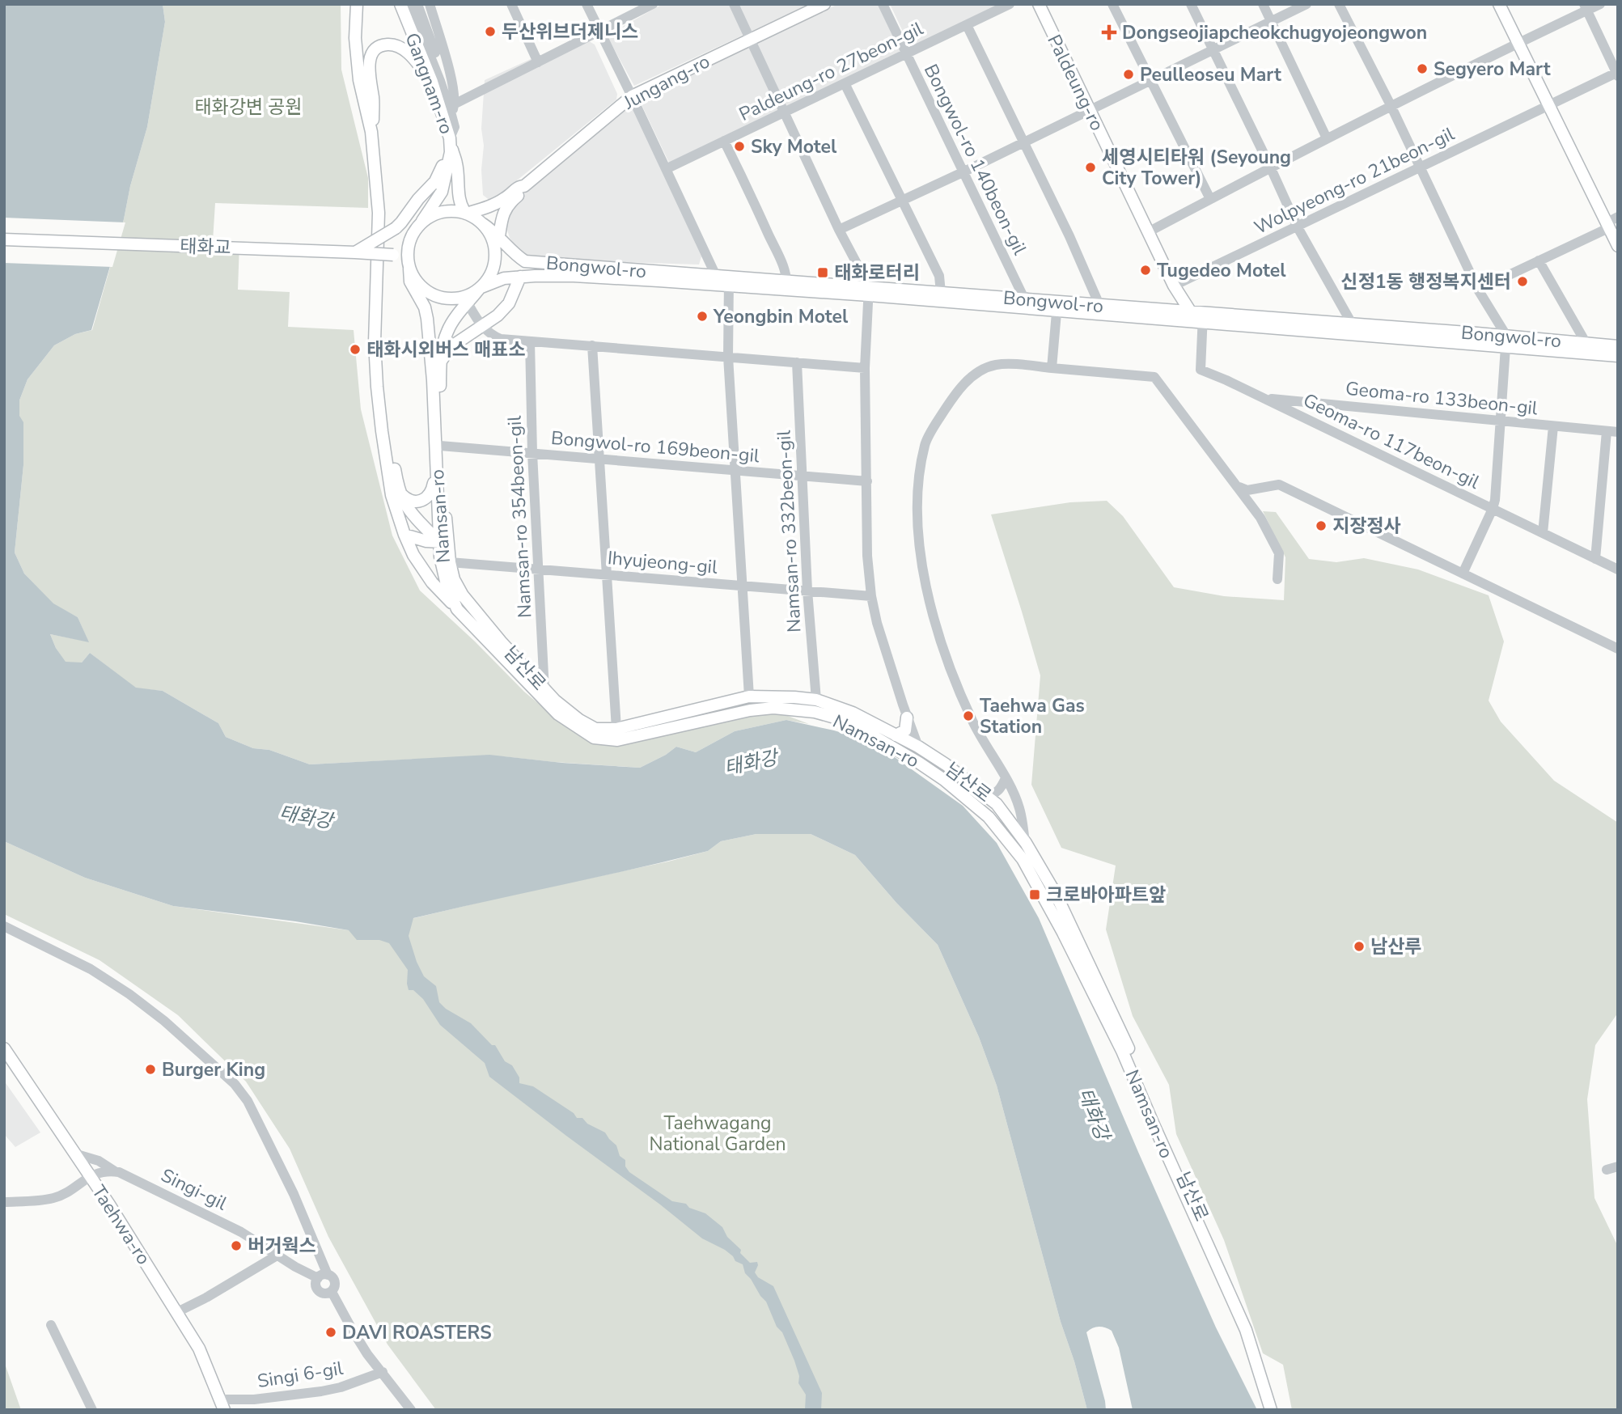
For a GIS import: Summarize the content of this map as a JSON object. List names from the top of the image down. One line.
{"streets":{"main road":["Jungang-ro","Paldeung-ro","Gangnam-ro","태화교","Bongwol-ro","Namsan-ro","남산로","Taehwa-ro"],"street":["Paldeung-ro 27beon-gil","Bongwol-ro 140beon-gil","Wolpyeong-ro 21beon-gil","Geoma-ro 133beon-gil","Geoma-ro 117beon-gil","Bongwol-ro 169beon-gil","Namsan-ro 354beon-gil","Namsan-ro 332beon-gil","Ihyujeong-gil","Singi-gil","Singi 6-gil"]},"crossings":[["Paldeung-ro 27beon-gil","Bongwol-ro 140beon-gil"],["Jungang-ro","Gangnam-ro"],["Jungang-ro","태화교"],["Jungang-ro","Bongwol-ro"],["Jungang-ro","Namsan-ro"],["Paldeung-ro","Wolpyeong-ro 21beon-gil"],["Paldeung-ro","Bongwol-ro"],["Gangnam-ro","태화교"],["Gangnam-ro","Bongwol-ro"],["Gangnam-ro","Namsan-ro"],["Bongwol-ro 140beon-gil","Bongwol-ro"],["태화교","Bongwol-ro"],["태화교","Namsan-ro"],["Bongwol-ro","Geoma-ro 117beon-gil"],["Bongwol-ro","Namsan-ro"],["Geoma-ro 133beon-gil","Geoma-ro 117beon-gil"],["Bongwol-ro 169beon-gil","Namsan-ro 354beon-gil"],["Bongwol-ro 169beon-gil","Namsan-ro 332beon-gil"],["Namsan-ro","남산로"],["Namsan-ro 354beon-gil","Ihyujeong-gil"],["Namsan-ro 354beon-gil","남산로"],["Namsan-ro 332beon-gil","Ihyujeong-gil"],["Namsan-ro 332beon-gil","남산로"],["Ihyujeong-gil","남산로"],["Singi-gil","Taehwa-ro"],["Taehwa-ro","Singi 6-gil"]],"water":["태화강"],"parks":["태화강변 공원","Taehwagang National Garden"],"places":{"other":["두산위브더제니스","Segyero Mart","Peulleoseu Mart","Sky Motel","세영시티타워 (Seyoung City Tower)","Tugedeo Motel","신정1동 행정복지센터","Yeongbin Motel","태화시외버스 매표소","지장정사","Taehwa Gas Station","남산루","Burger King","버거웍스","DAVI ROASTERS"],"health":["Dongseojiapcheokchugyojeongwon"],"transit":["태화로터리","크로바아파트앞"]}}
